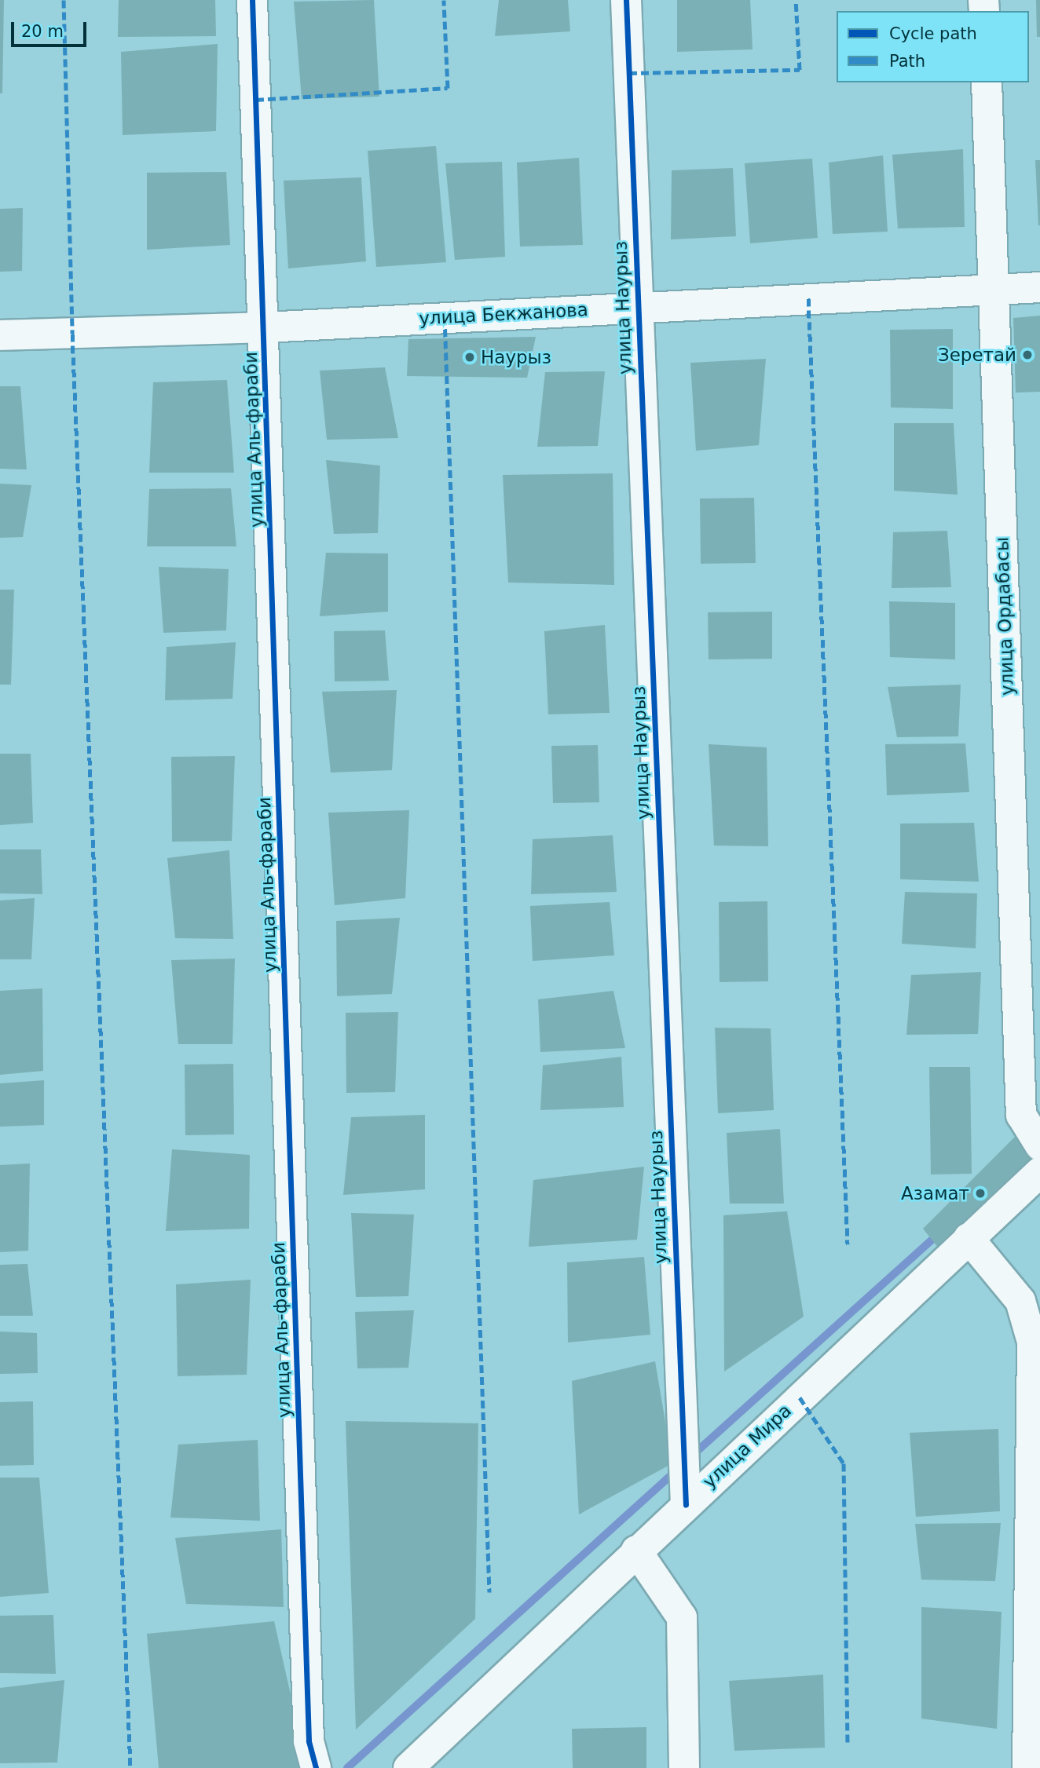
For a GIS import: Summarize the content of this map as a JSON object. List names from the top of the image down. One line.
{"streets":{"street":["улица Наурыз","улица Бекжанова","улица Аль-фараби","улица Ордабасы","улица Мира"]},"crossings":[["улица Наурыз","улица Бекжанова"],["улица Наурыз","улица Мира"],["улица Бекжанова","улица Аль-фараби"],["улица Бекжанова","улица Ордабасы"]],"places":["Зеретай","Наурыз","Азамат"],"legend":["Cycle path","Path"],"scale_bar":"20 m"}
